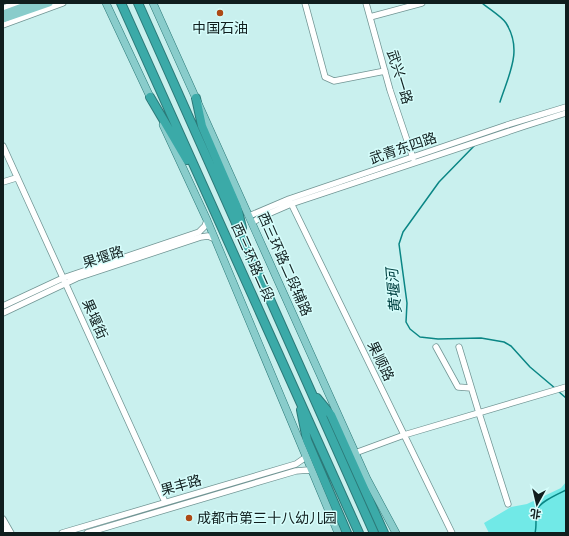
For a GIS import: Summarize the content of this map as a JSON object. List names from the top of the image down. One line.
{"streets":{"highway":["西三环路二段"],"main road":["西三环路二段辅路"],"street":["武兴一路","武青东四路","果堰路","果堰街","果顺路","果丰路"]},"crossings":[["武兴一路","武青东四路"],["武青东四路","西三环路二段辅路"],["武青东四路","果顺路"],["果堰路","果堰街"],["果堰街","果丰路"]],"water":["黄堰河"],"places":["中国石油","成都市第三十八幼儿园"],"north":"bottom"}
